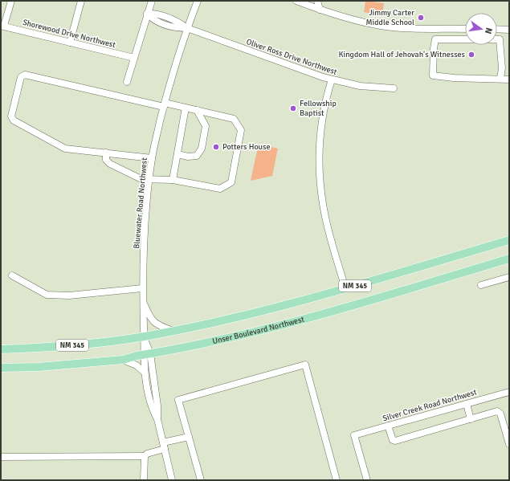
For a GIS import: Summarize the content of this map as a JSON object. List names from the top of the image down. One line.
{"streets":{"main road":["NM 345","Unser Boulevard Northwest"],"street":["Shorewood Drive Northwest","Oliver Ross Drive Northwest","Bluewater Road Northwest","Silver Creek Road Northwest"]},"crossings":[["Oliver Ross Drive Northwest","Bluewater Road Northwest"],["Bluewater Road Northwest","Unser Boulevard Northwest"]],"places":["Jimmy Carter Middle School","Kingdom Hall of Jehovah's Witnesses","Fellowship Baptist","Potters House"],"north":"right"}
